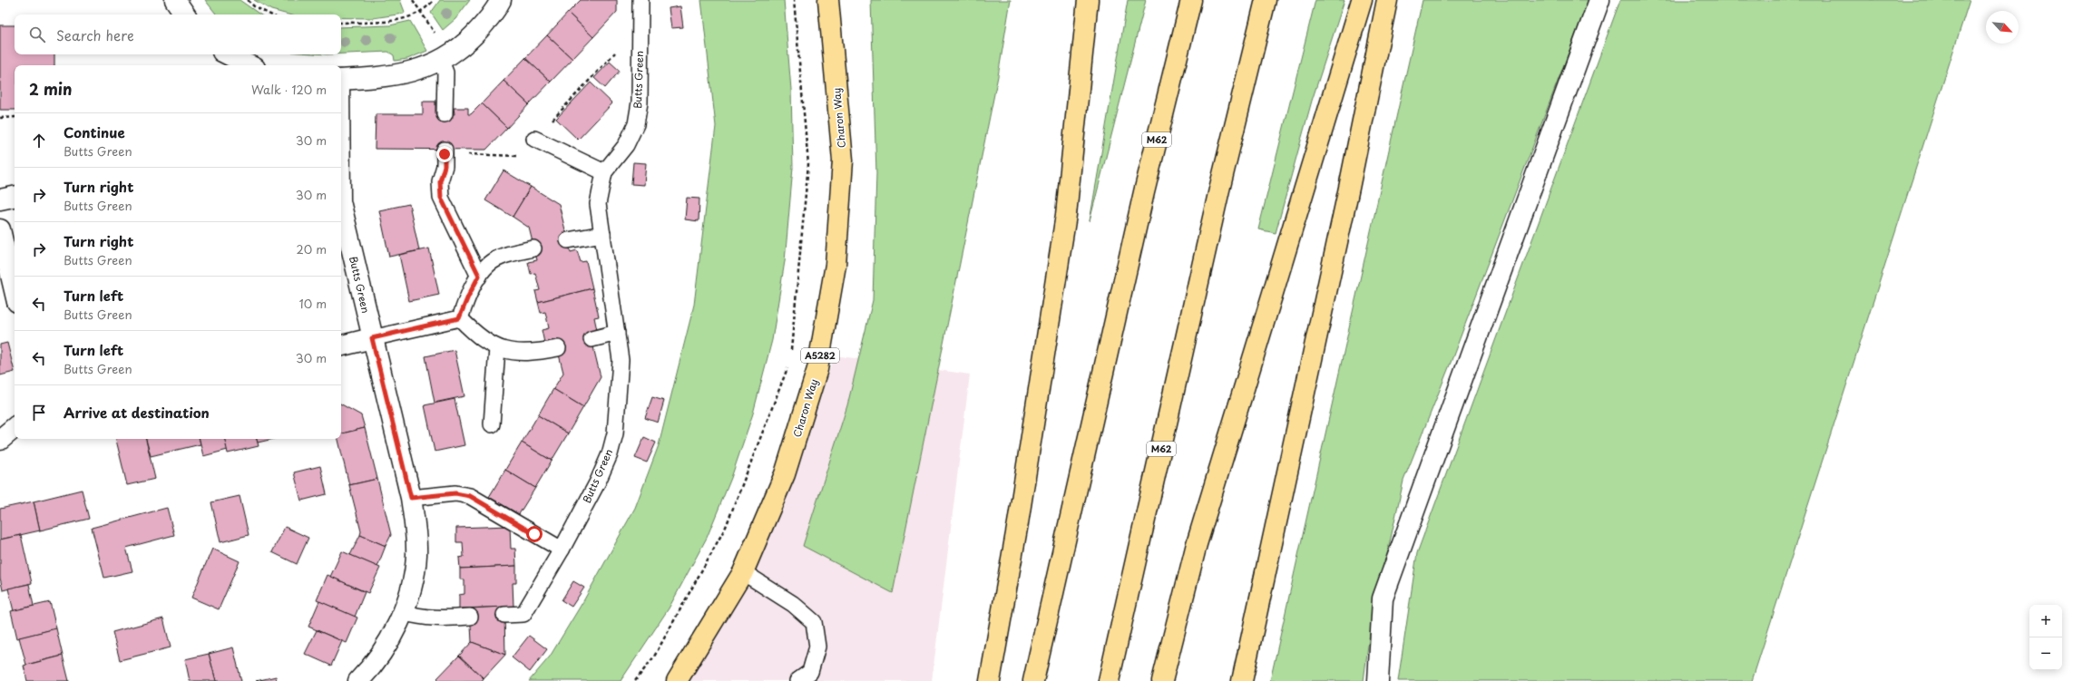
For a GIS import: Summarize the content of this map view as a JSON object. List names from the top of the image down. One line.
{"streets":{"main road":["Charon Way","M62","A5282"],"street":["Butts Green"]},"north":"bottom right","page":{"search":"Search here","heading":["2 min","Walk · 120 m"],"list":[["Continue","Butts Green","30 m"],["Turn right","Butts Green","30 m"],["Turn right","Butts Green","20 m"],["Turn left","Butts Green","10 m"],["Turn left","Butts Green","30 m"],"Arrive at destination"],"map_buttons":["+","−"]}}
